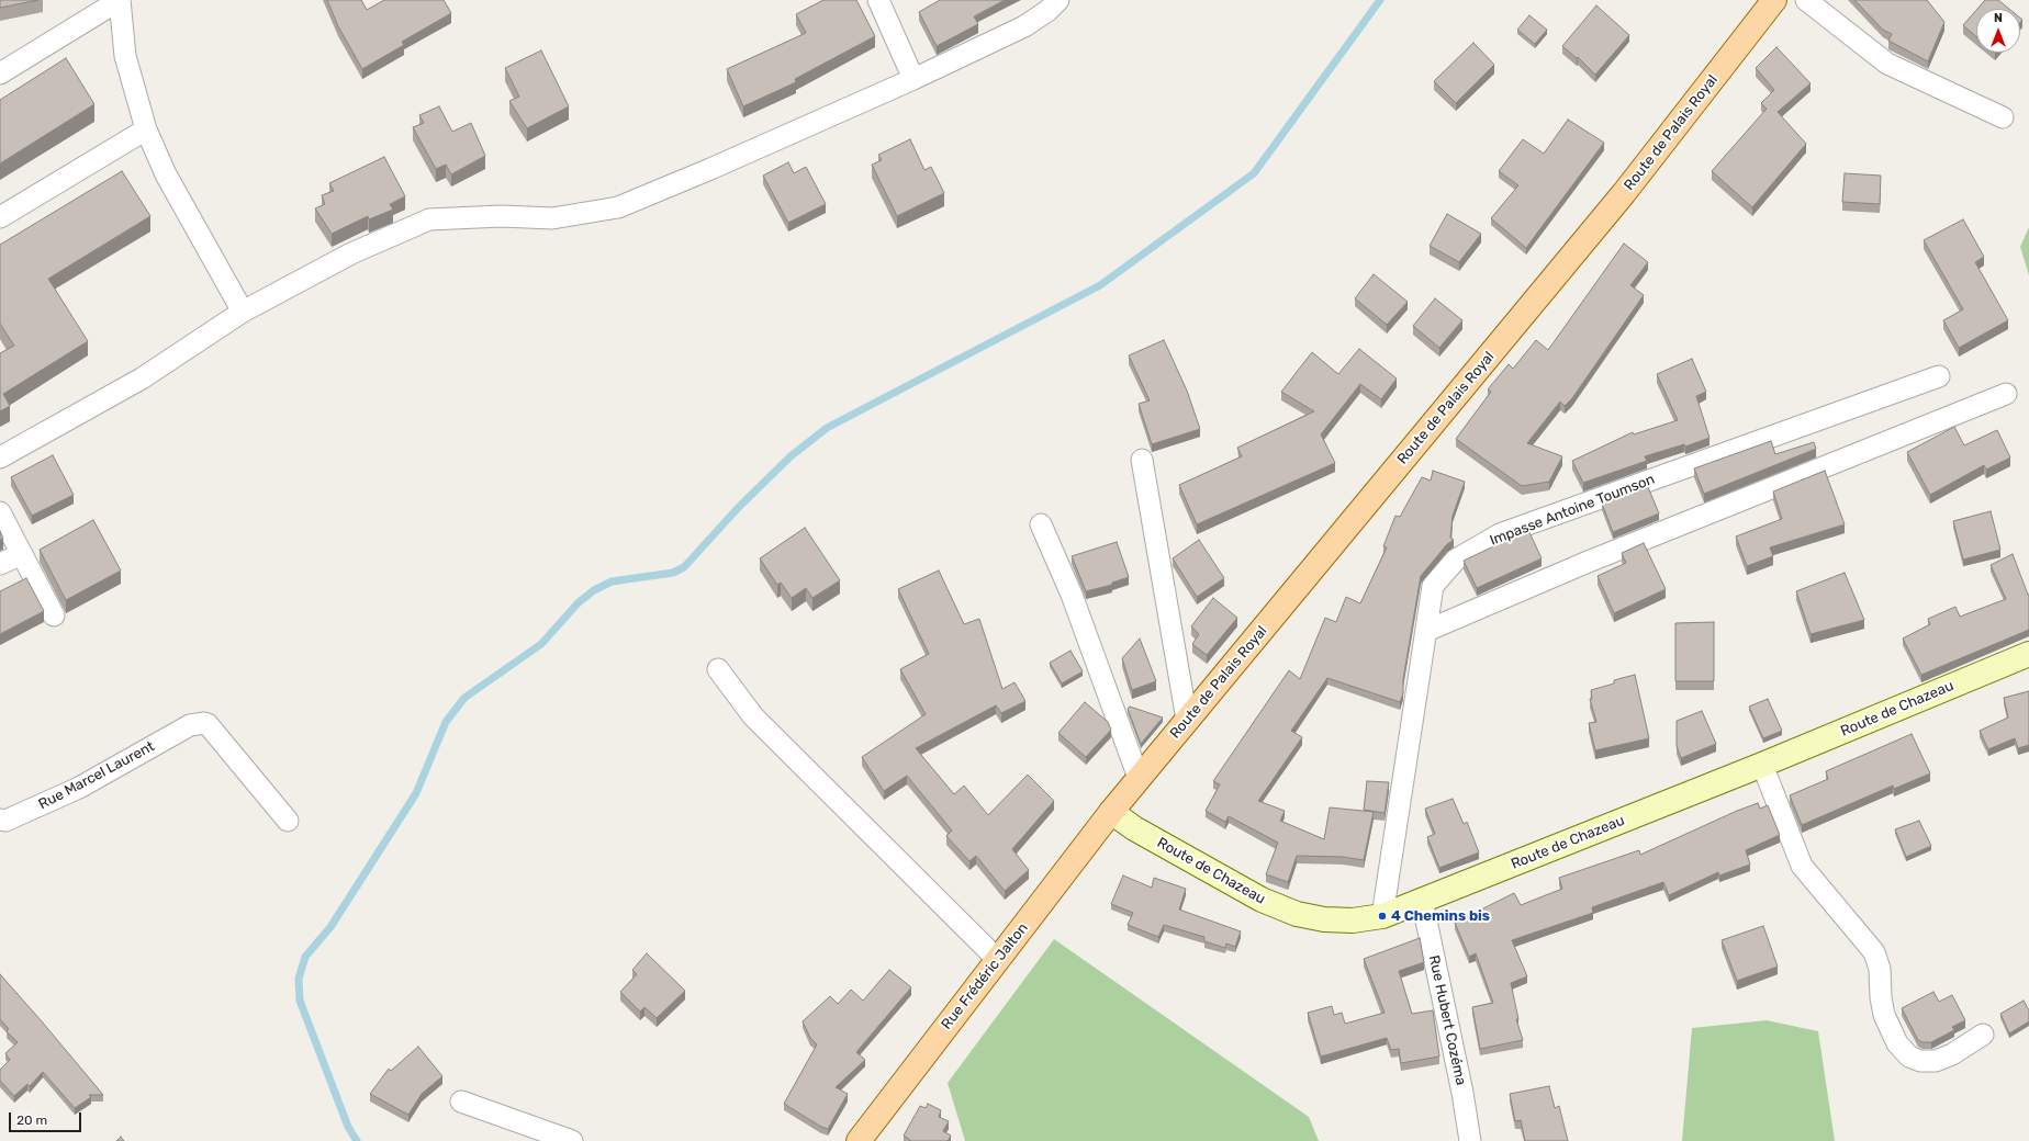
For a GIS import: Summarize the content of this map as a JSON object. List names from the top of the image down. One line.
{"streets":{"main road":["Route de Palais Royal","Route de Chazeau","Rue Frédéric Jalton"],"street":["Impasse Antoine Toumson","Rue Marcel Laurent","Rue Hubert Cozéma"]},"crossings":[["Route de Palais Royal","Route de Chazeau"],["Route de Palais Royal","Rue Frédéric Jalton"],["Impasse Antoine Toumson","Route de Chazeau"],["Route de Chazeau","Rue Frédéric Jalton"],["Route de Chazeau","Rue Hubert Cozéma"]],"places":["4 Chemins bis"],"scale_bar":"20 m","north":"top"}
